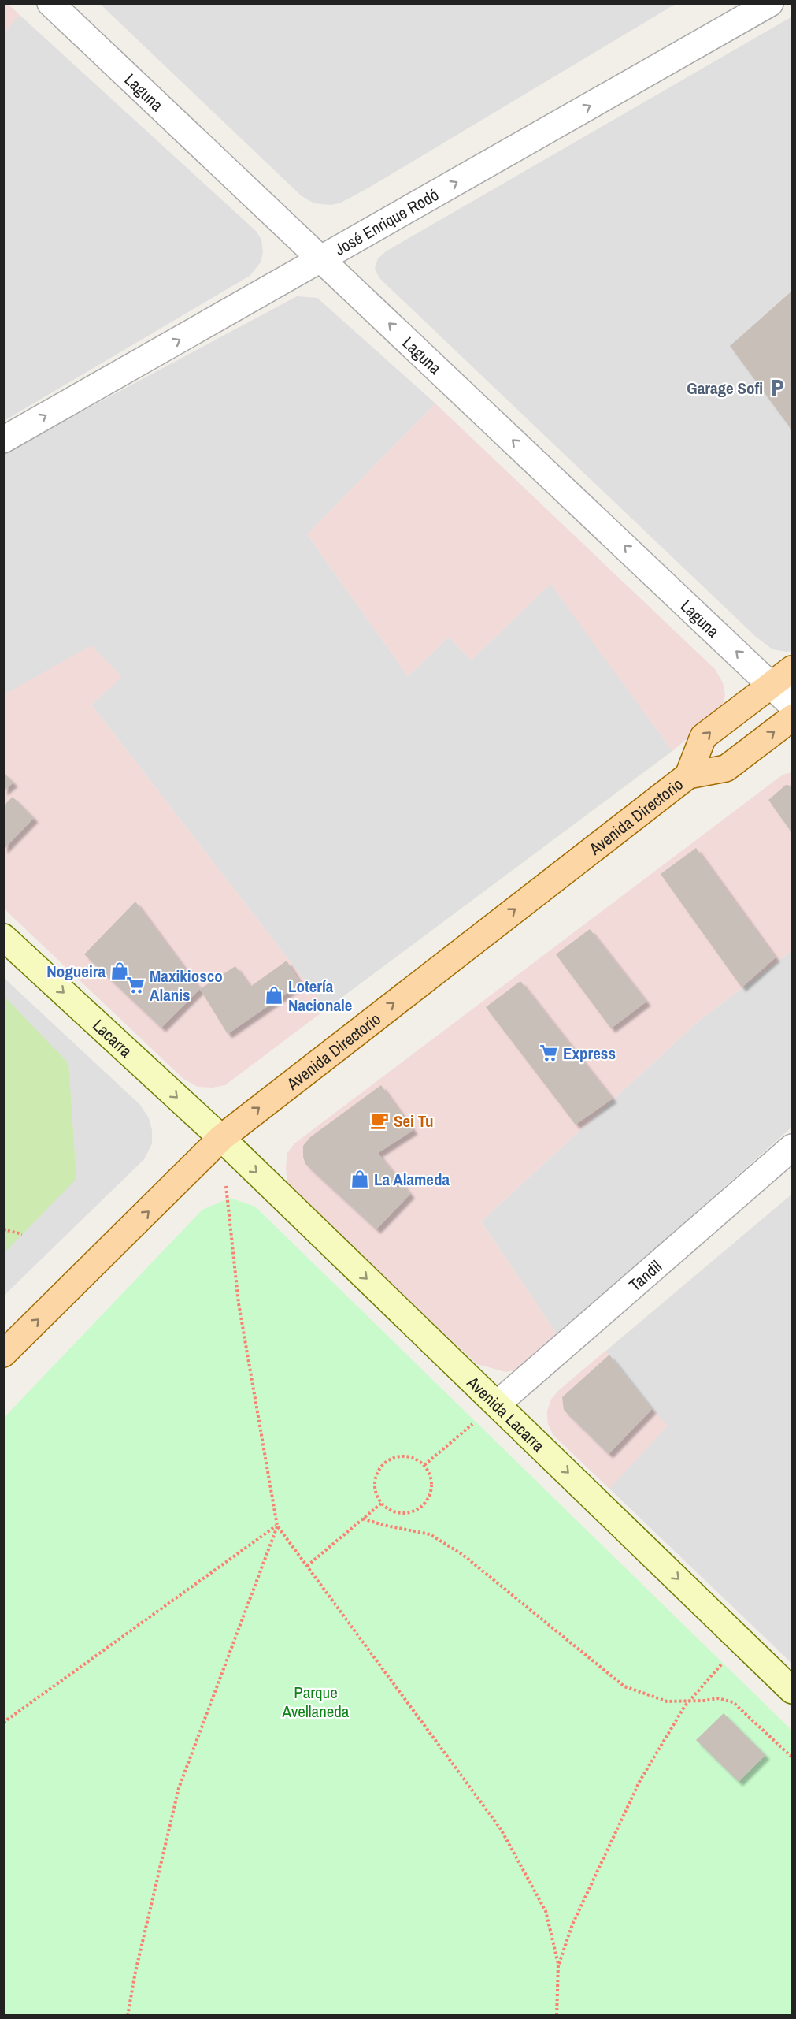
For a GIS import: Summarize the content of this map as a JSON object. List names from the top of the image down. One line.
{"streets":{"main road":["Avenida Directorio"],"street":["Laguna","José Enrique Rodó","Lacarra","Tandil","Avenida Lacarra"]},"crossings":[["Laguna","José Enrique Rodó"],["Laguna","Avenida Directorio"],["Avenida Directorio","Lacarra"],["Avenida Directorio","Avenida Lacarra"],["Lacarra","Avenida Lacarra"],["Tandil","Avenida Lacarra"]],"one_way":["Laguna","José Enrique Rodó","Avenida Directorio","Lacarra","Avenida Lacarra"],"parks":["Parque Avellaneda"],"places":{"parking":["Garage Sofi"],"shop":["Nogueira","Lotería Nacionale","La Alameda"],"supermarket":["Maxikiosco Alanis","Express"],"cafe":["Sei Tu"]}}
